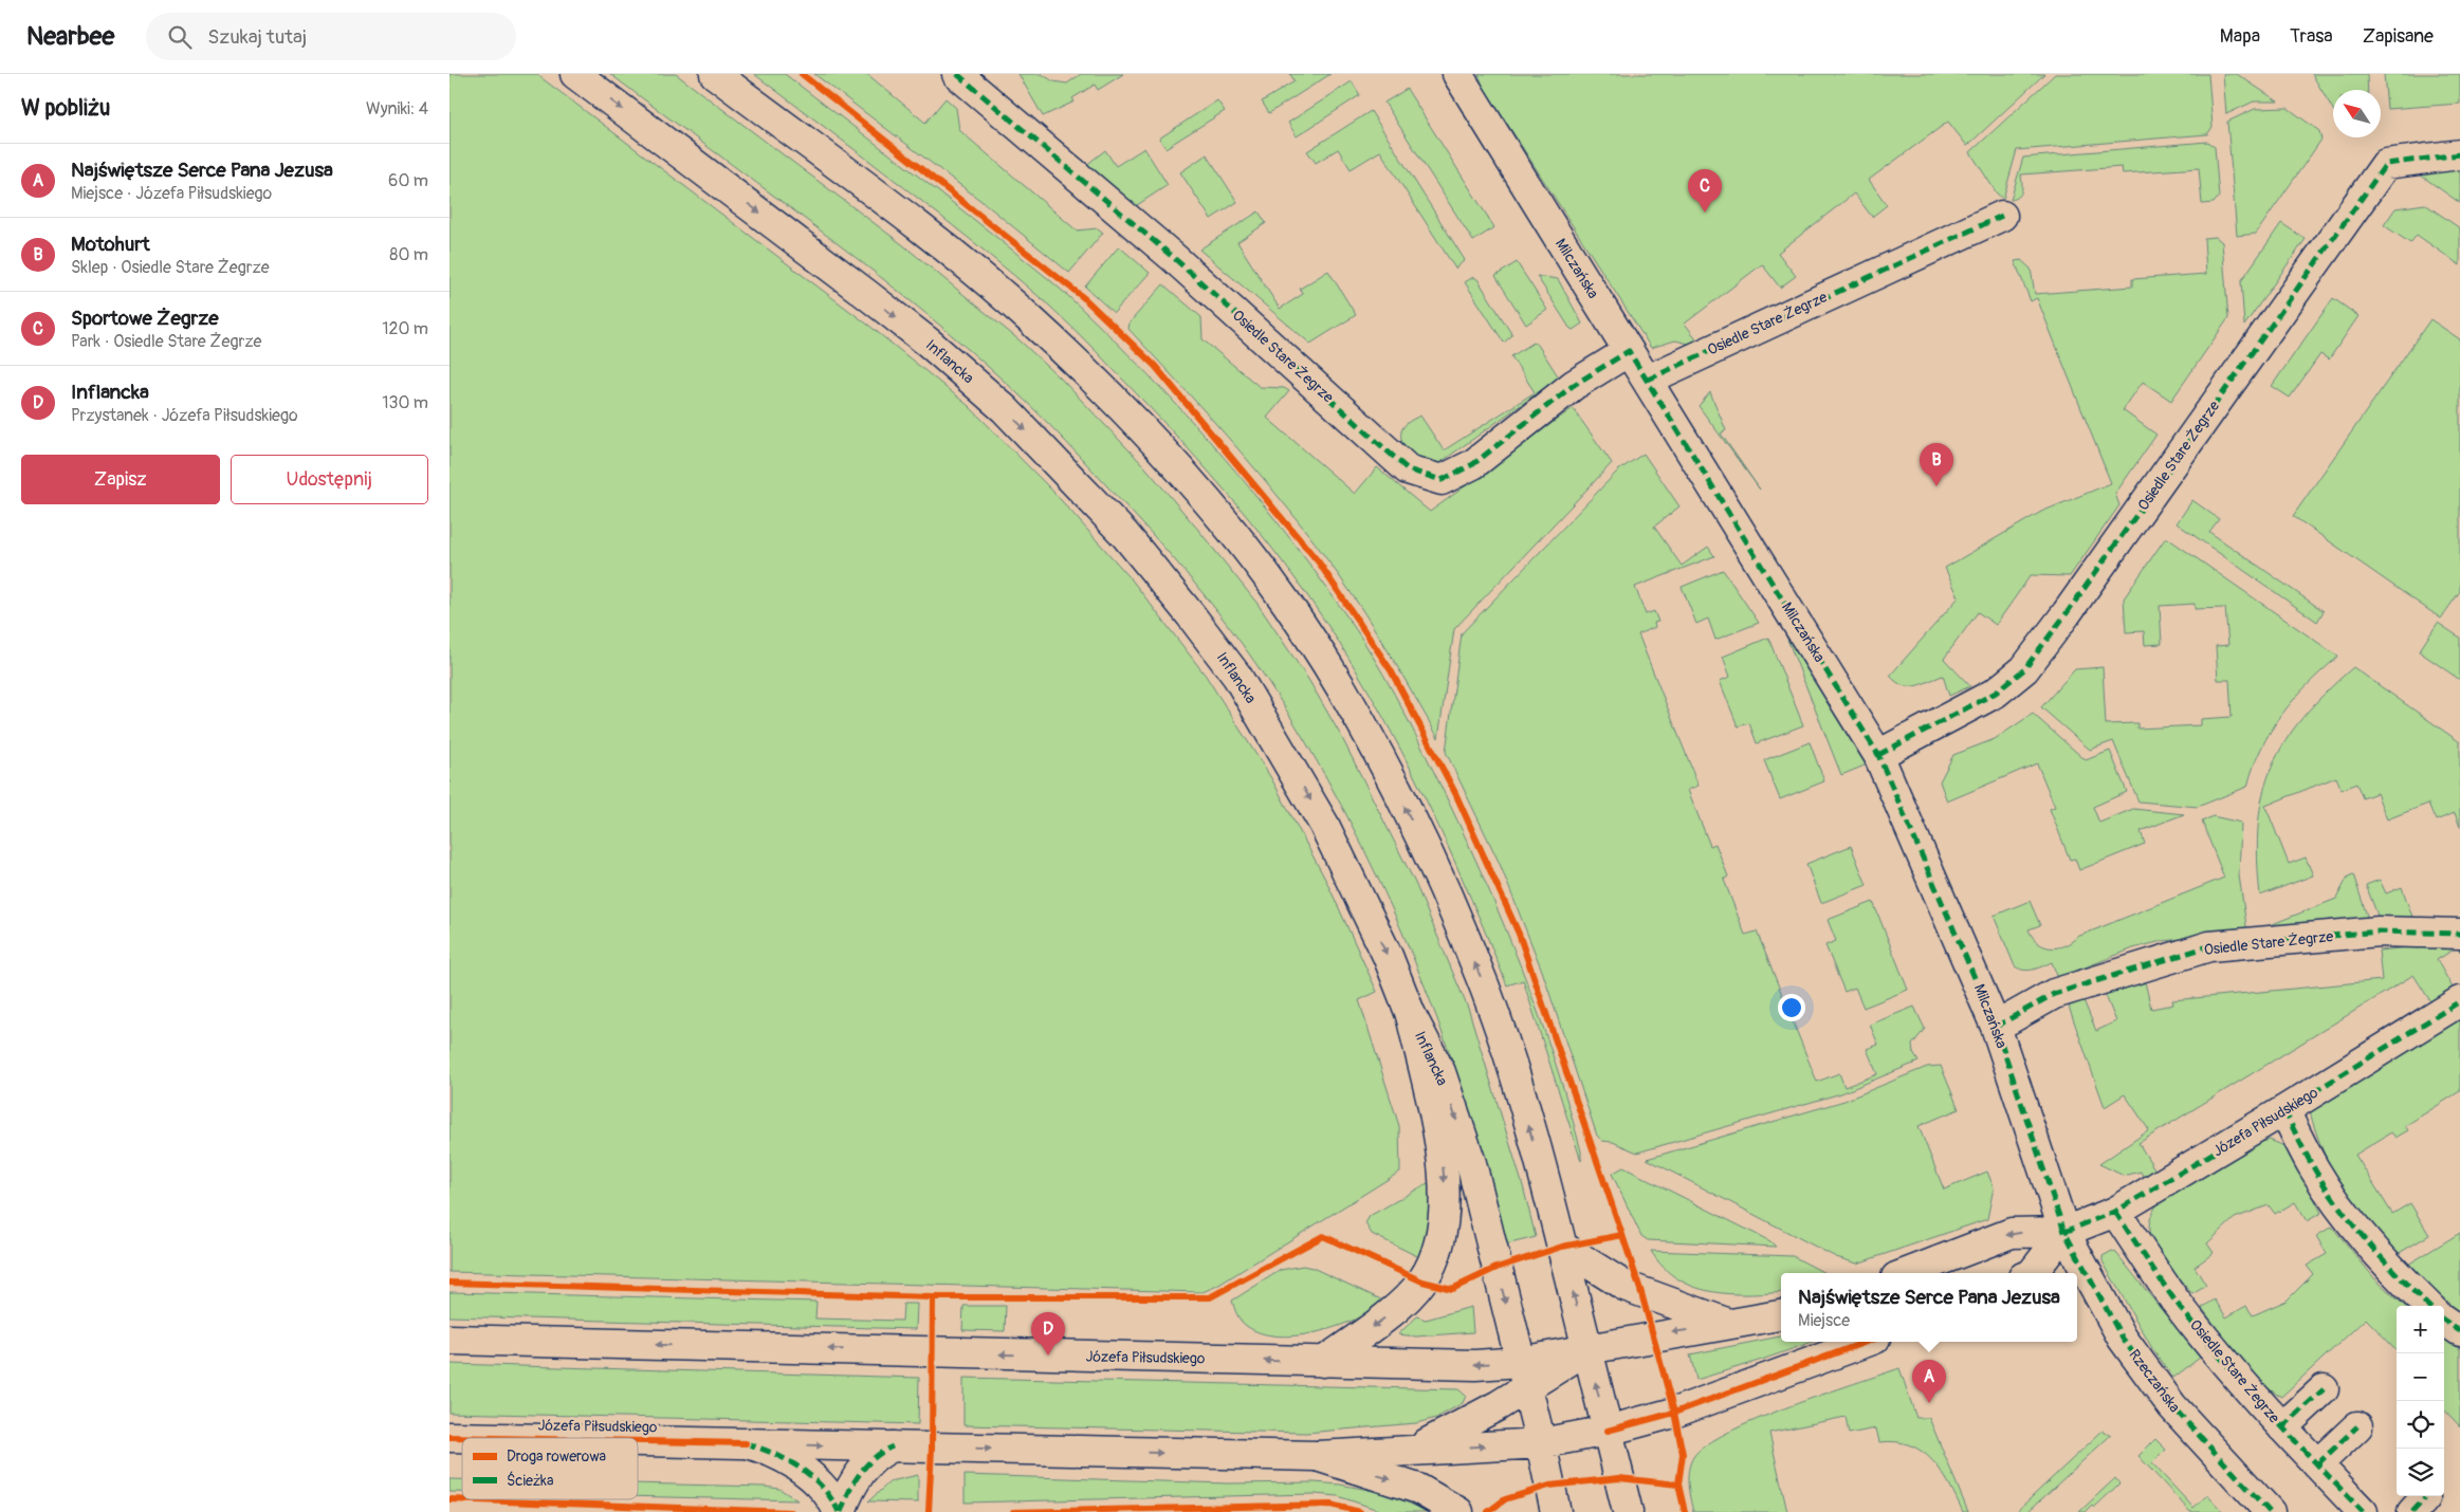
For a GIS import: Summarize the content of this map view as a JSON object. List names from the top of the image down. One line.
{"streets":{"street":["Milczańska","Osiedle Stare Żegrze","Inflancka","Józefa Piłsudskiego","Rzeczańska"]},"crossings":[["Milczańska","Osiedle Stare Żegrze"],["Milczańska","Józefa Piłsudskiego"],["Milczańska","Rzeczańska"],["Osiedle Stare Żegrze","Józefa Piłsudskiego"],["Inflancka","Józefa Piłsudskiego"],["Józefa Piłsudskiego","Rzeczańska"]],"legend":["Droga rowerowa","Ścieżka"],"north":"top left","page":{"header":"Nearbee","search":"Szukaj tutaj","nav":["Mapa","Trasa","Zapisane"],"heading":["W pobliżu","Wyniki: 4"],"list":[{"mark":"A","name":"Najświętsze Serce Pana Jezusa","note":"Miejsce · Józefa Piłsudskiego","value":"60 m"},{"mark":"B","name":"Motohurt","note":"Sklep · Osiedle Stare Żegrze","value":"80 m"},{"mark":"C","name":"Sportowe Żegrze","note":"Park · Osiedle Stare Żegrze","value":"120 m"},{"mark":"D","name":"Inflancka","note":"Przystanek · Józefa Piłsudskiego","value":"130 m"}],"pins":["C","B","D","A"],"buttons":["Zapisz","Udostępnij"],"popup":["Najświętsze Serce Pana Jezusa","Miejsce"],"map_buttons":["+","−"]}}
